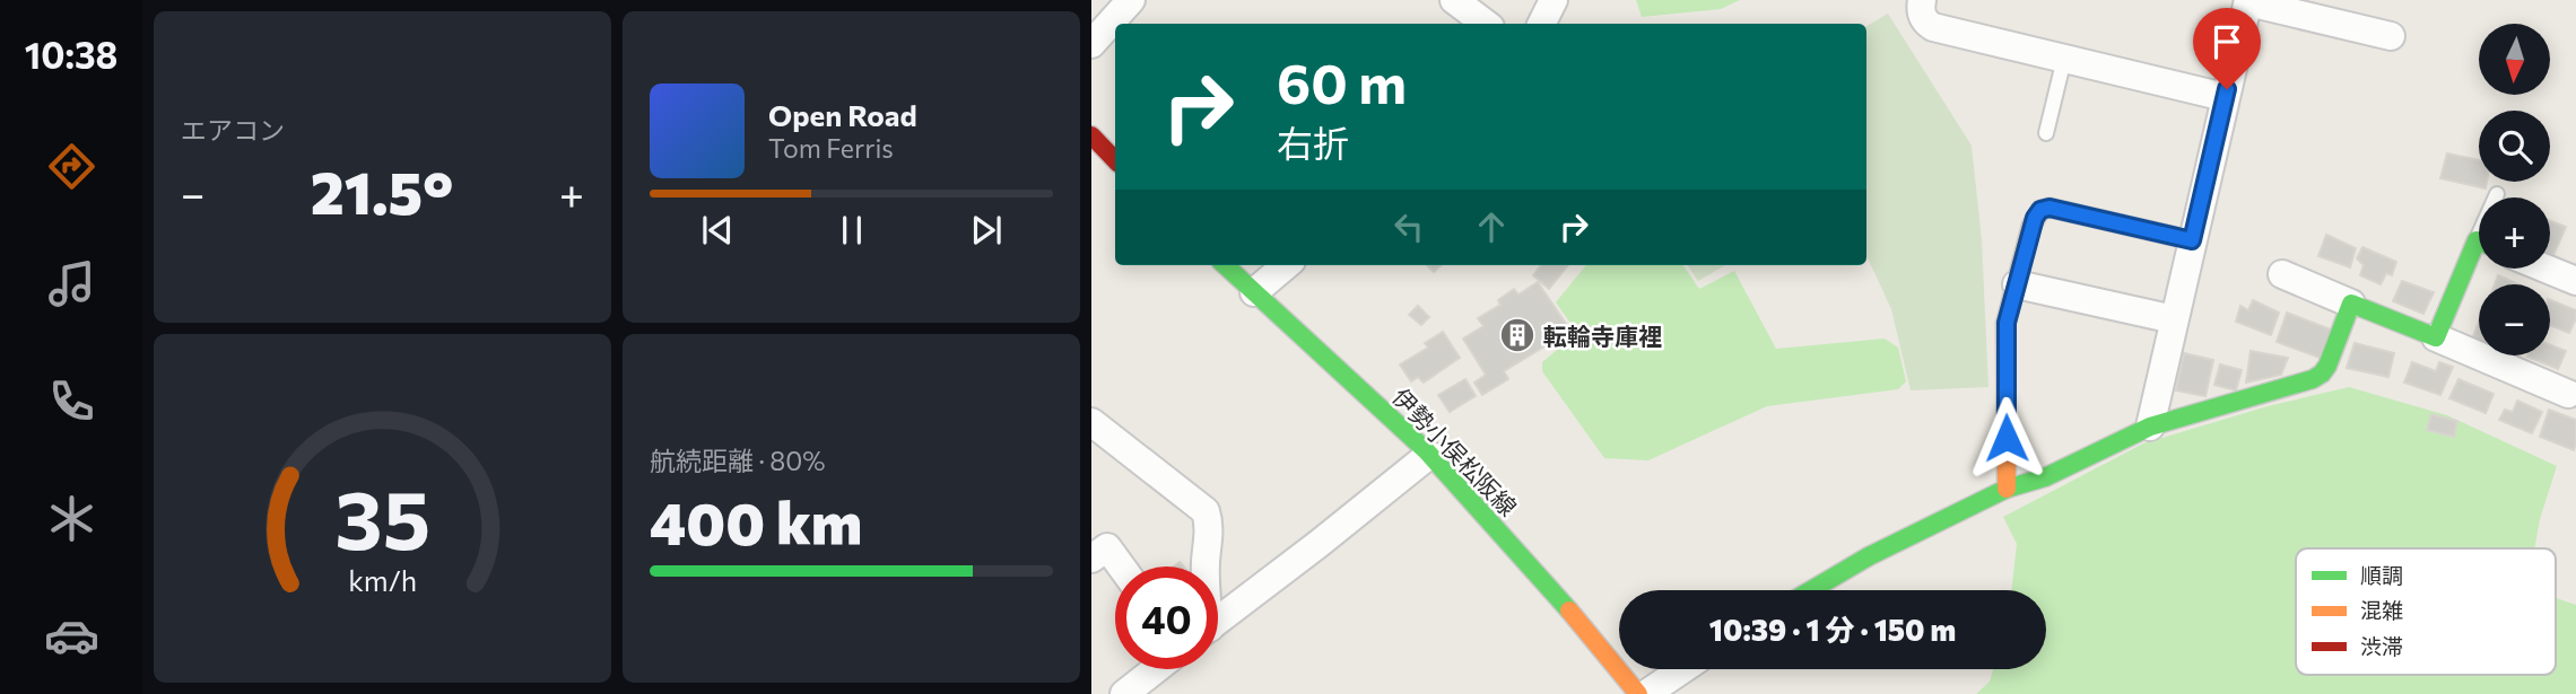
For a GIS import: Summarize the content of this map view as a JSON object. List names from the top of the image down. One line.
{"streets":{"street":["伊勢小俣松阪線"]},"places":{"building":["転輪寺庫裡"]},"legend":["順調","混雑","渋滞"],"north":"bottom","page":{"tabs":"10:38","tile":["エアコン",["航続距離 · 80%","400 km"]],"map_buttons":["+","−"],"turn":["60 m","右折"],"song":["Open Road","Tom Ferris"],"heat":["−","21.5°","+"],"limit":"40","trip":"10:39 · 1 分 · 150 m","gauge":["35","km/h"]}}
